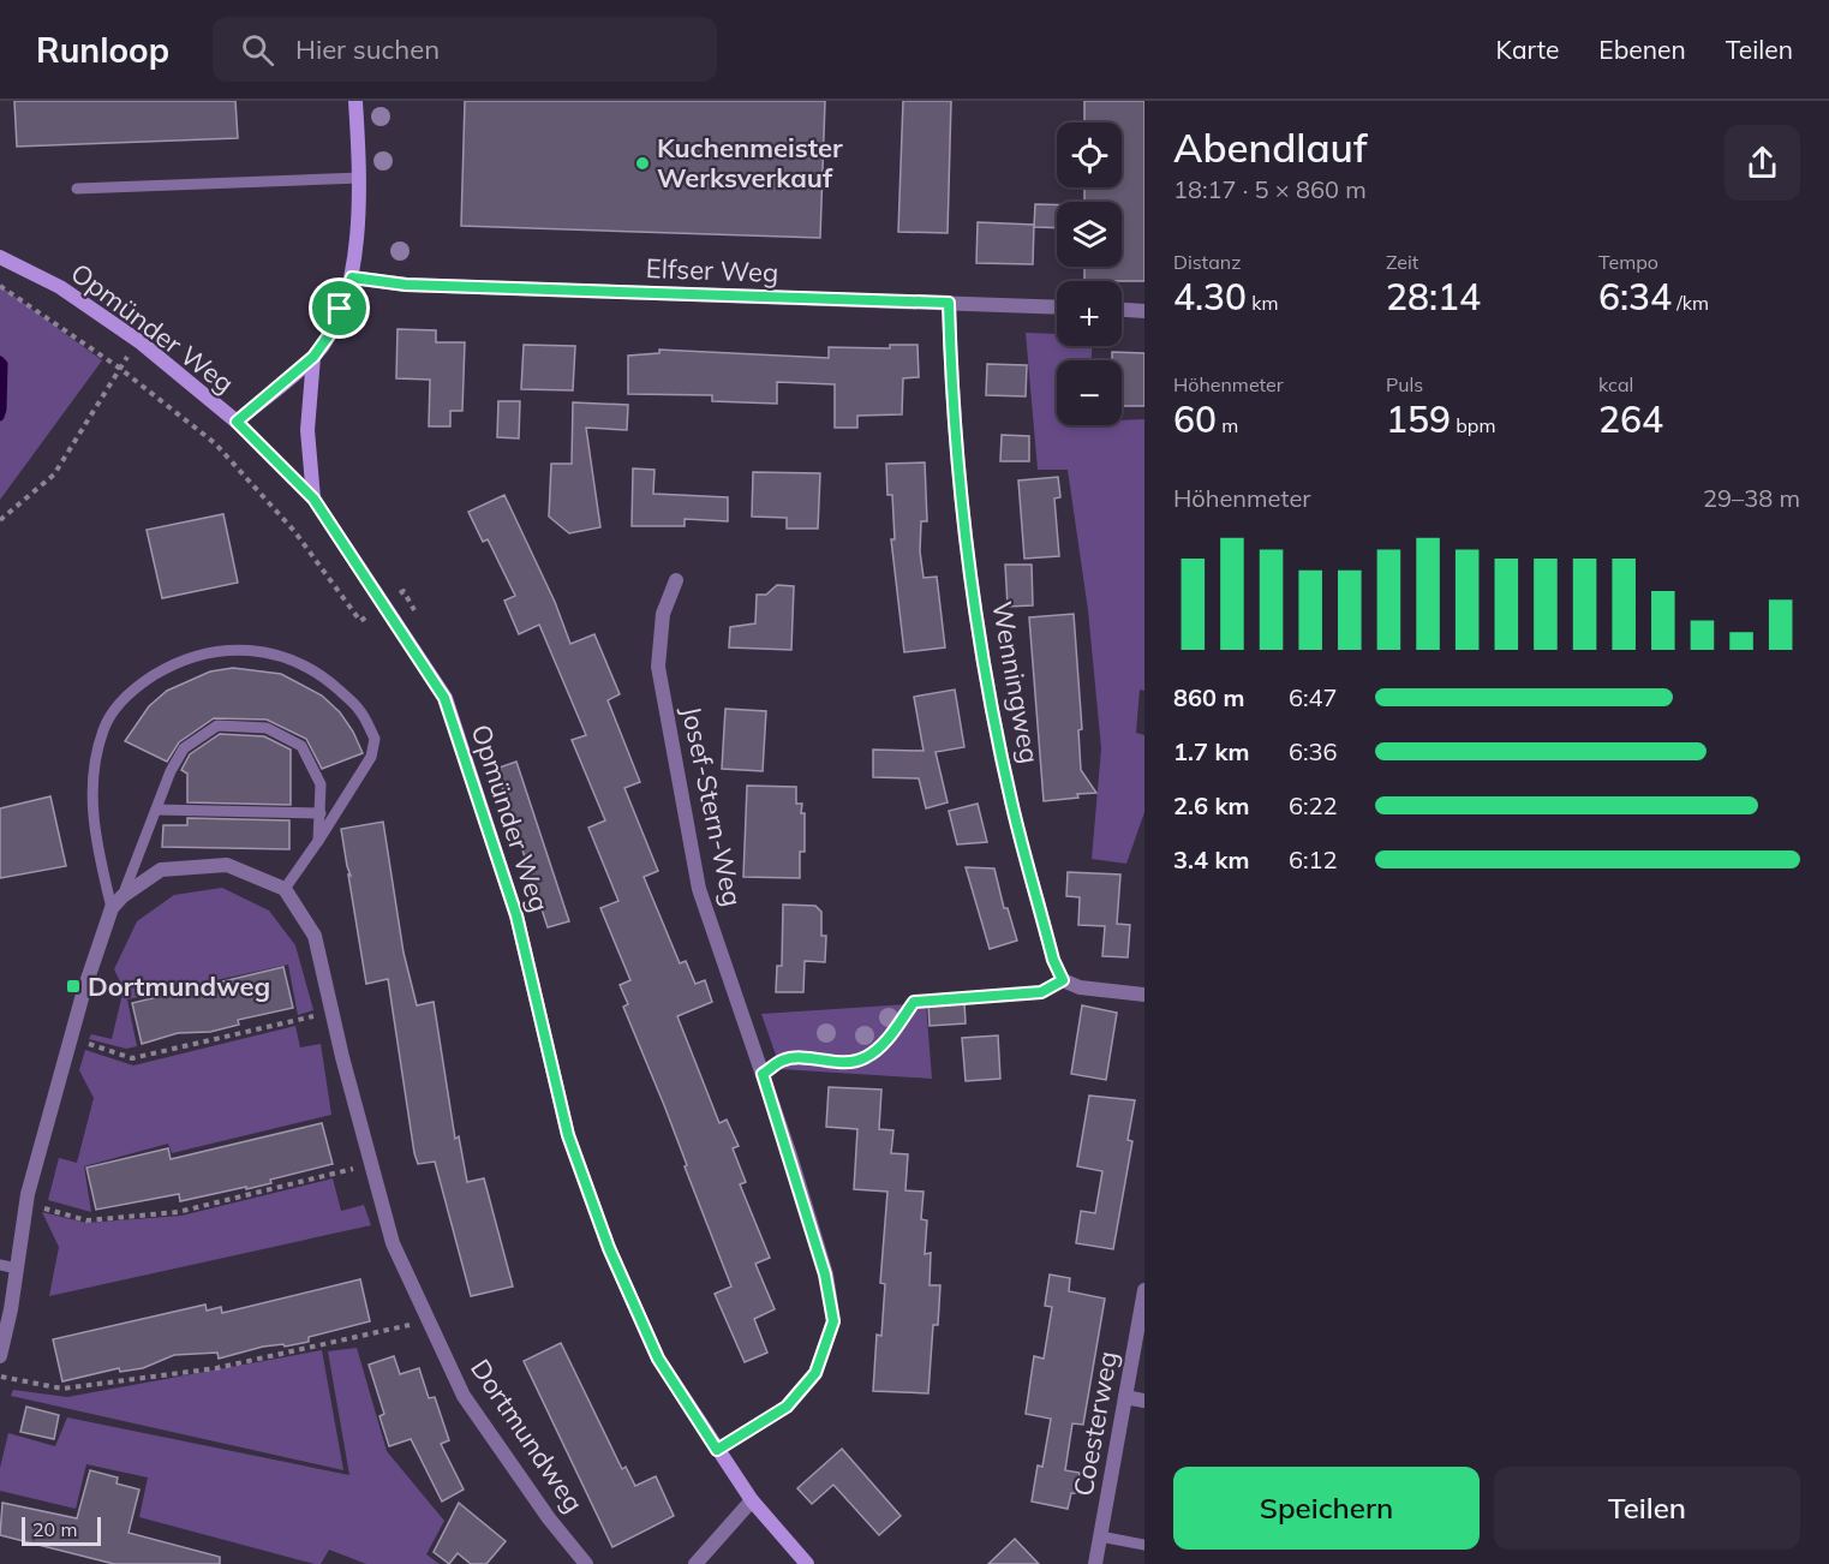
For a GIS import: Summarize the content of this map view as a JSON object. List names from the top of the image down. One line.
{"streets":{"main road":["Opmünder Weg"],"street":["Elfser Weg","Wenningweg","Josef-Stern-Weg","Coesterweg","Dortmundweg"]},"crossings":[["Elfser Weg","Wenningweg"],["Opmünder Weg","Josef-Stern-Weg"]],"places":{"other":["Kuchenmeister Werksverkauf"],"transit":["Dortmundweg"]},"scale_bar":"20 m","page":{"header":"Runloop","search":"Hier suchen","nav":["Karte","Ebenen","Teilen"],"heading":["Abendlauf","18:17 · 5 × 860 m"],"map_buttons":["+","−"],"stats":[["Distanz","4.30 km"],["Zeit","28:14"],["Tempo","6:34 /km"],["Höhenmeter","60 m"],["Puls","159 bpm"],["kcal","264"]],"chart":["Höhenmeter","29–38 m"],"list":[{"name":"860 m","note":"6:47"},{"name":"1.7 km","note":"6:36"},{"name":"2.6 km","note":"6:22"},{"name":"3.4 km","note":"6:12"}],"buttons":["Speichern","Teilen"],"scale":"20 m"}}
